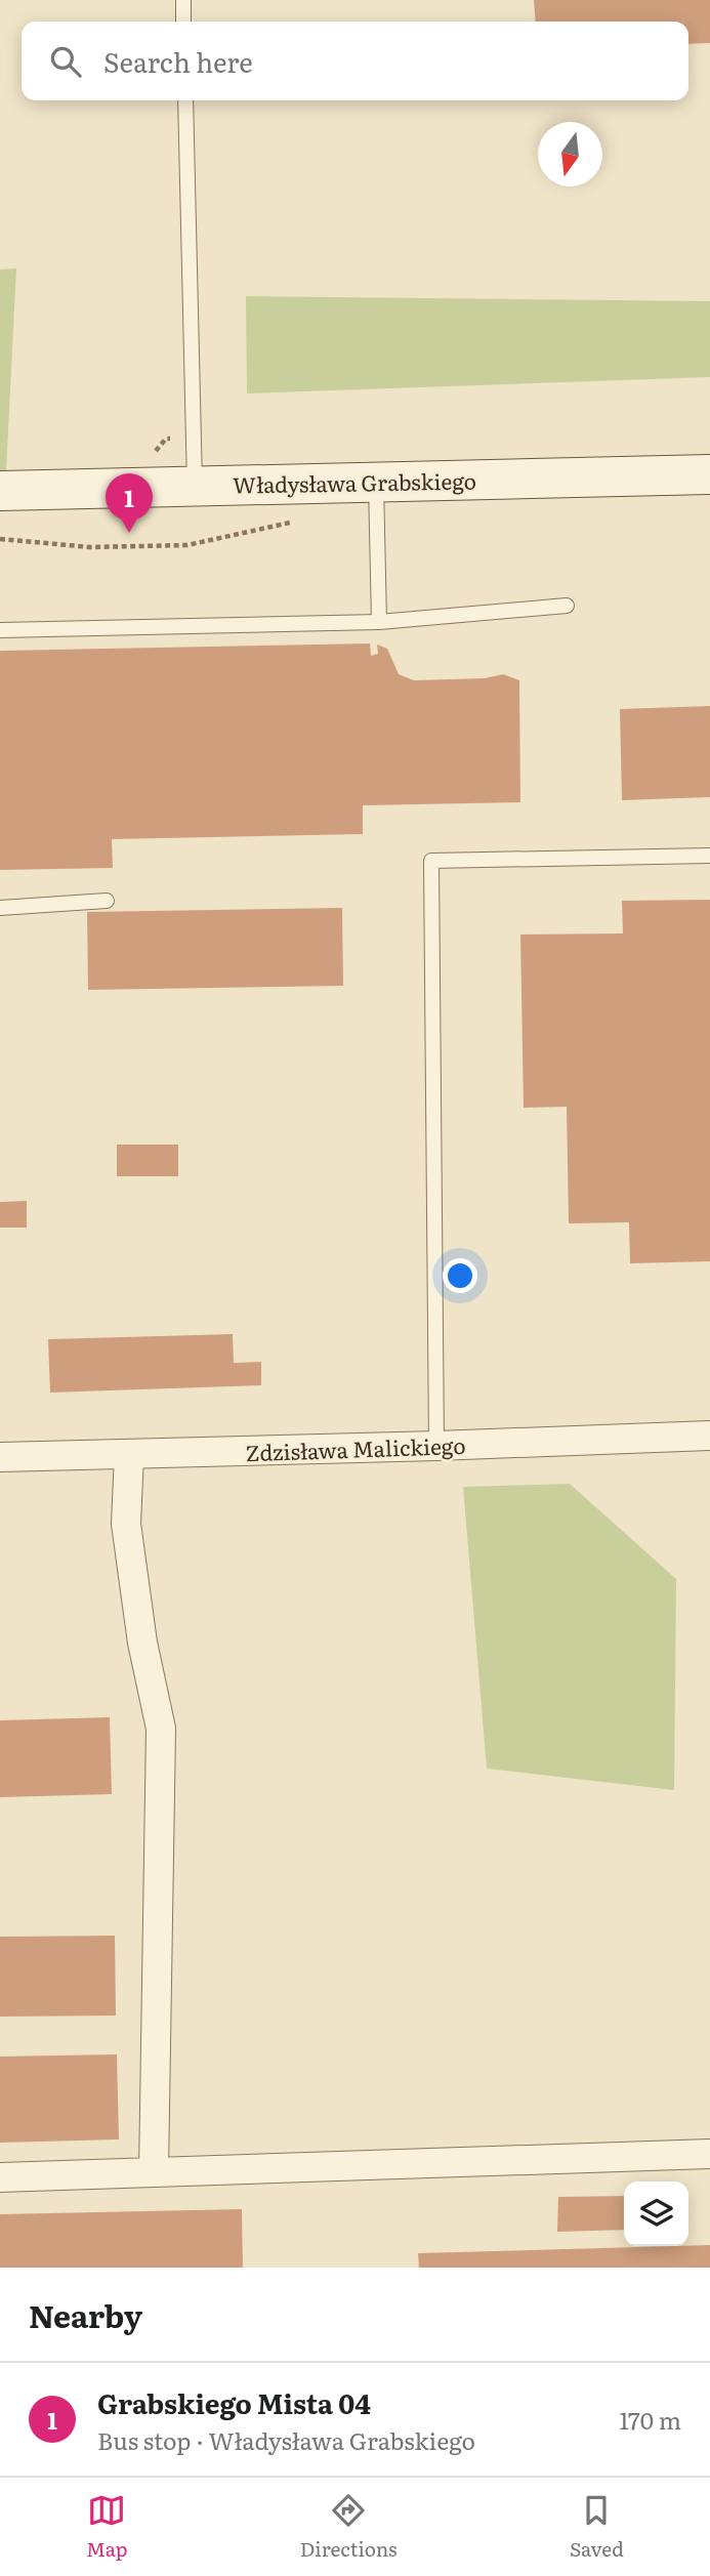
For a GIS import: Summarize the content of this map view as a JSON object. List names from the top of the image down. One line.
{"streets":{"street":["Władysława Grabskiego","Zdzisława Malickiego"]},"north":"bottom","page":{"search":"Search here","pins":"1","heading":"Nearby","list":[{"mark":"1","name":"Grabskiego Mista 04","note":"Bus stop · Władysława Grabskiego","value":"170 m"}],"nav":["Map","Directions","Saved"]}}
